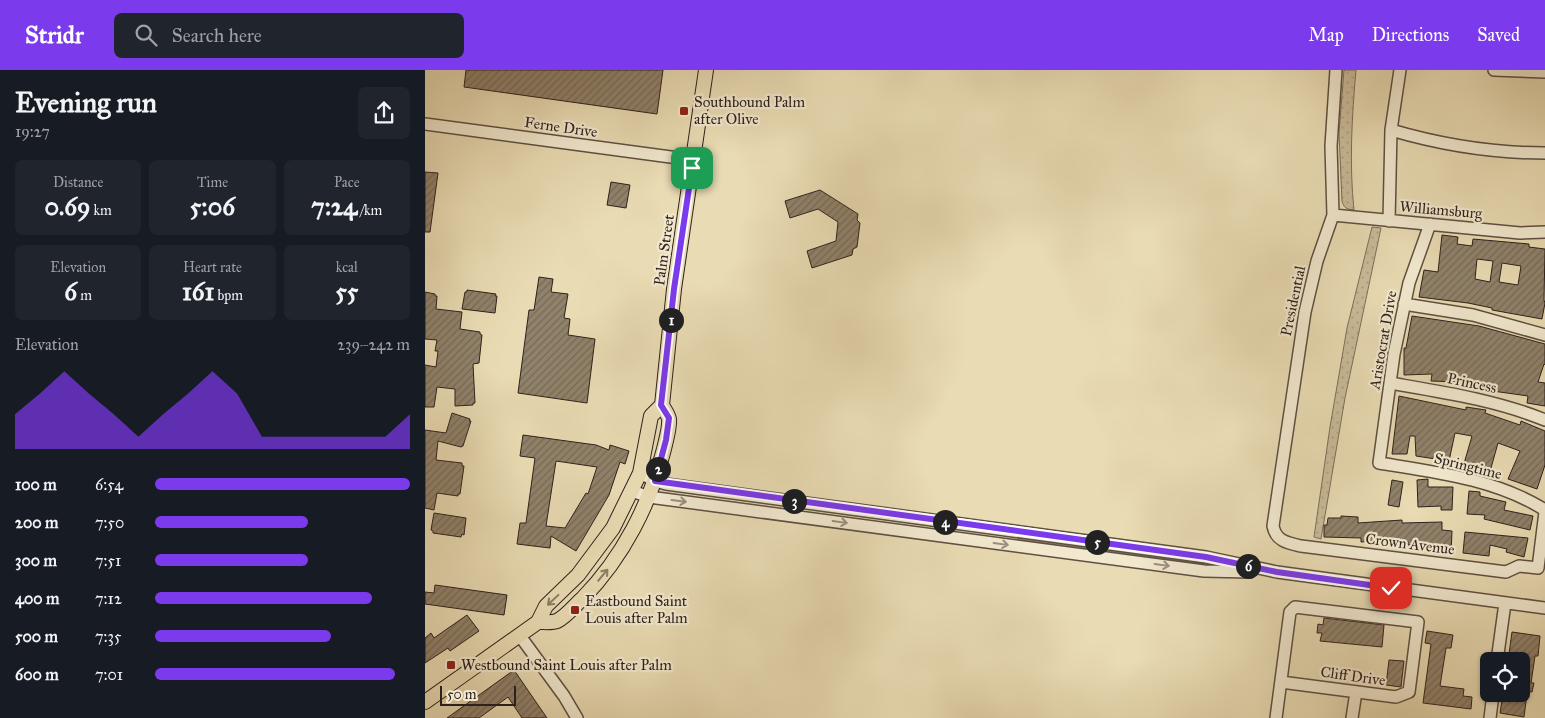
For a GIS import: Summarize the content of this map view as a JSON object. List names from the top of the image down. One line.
{"streets":{"main road":["Palm Street"],"street":["Ferne Drive","Williamsburg","Presidential","Aristocrat Drive","Princess","Springtime","Crown Avenue","Cliff Drive"]},"crossings":[["Ferne Drive","Palm Street"],["Williamsburg","Presidential"],["Williamsburg","Aristocrat Drive"],["Presidential","Crown Avenue"],["Aristocrat Drive","Princess"],["Aristocrat Drive","Springtime"],["Springtime","Crown Avenue"]],"places":{"transit":["Southbound Palm after Olive","Eastbound Saint Louis after Palm","Westbound Saint Louis after Palm"]},"scale_bar":"50 m","page":{"header":"Stridr","search":"Search here","nav":["Map","Directions","Saved"],"heading":["Evening run","19:27"],"stats":[["Distance","0.69 km"],["Time","5:06"],["Pace","7:24 /km"],["Elevation","6 m"],["Heart rate","161 bpm"],["kcal","55"]],"pins":["1","2","3","4","5","6"],"chart":["Elevation","239–242 m"],"list":[{"name":"100 m","note":"6:54"},{"name":"200 m","note":"7:50"},{"name":"300 m","note":"7:51"},{"name":"400 m","note":"7:12"},{"name":"500 m","note":"7:35"},{"name":"600 m","note":"7:01"}],"scale":"50 m"}}
